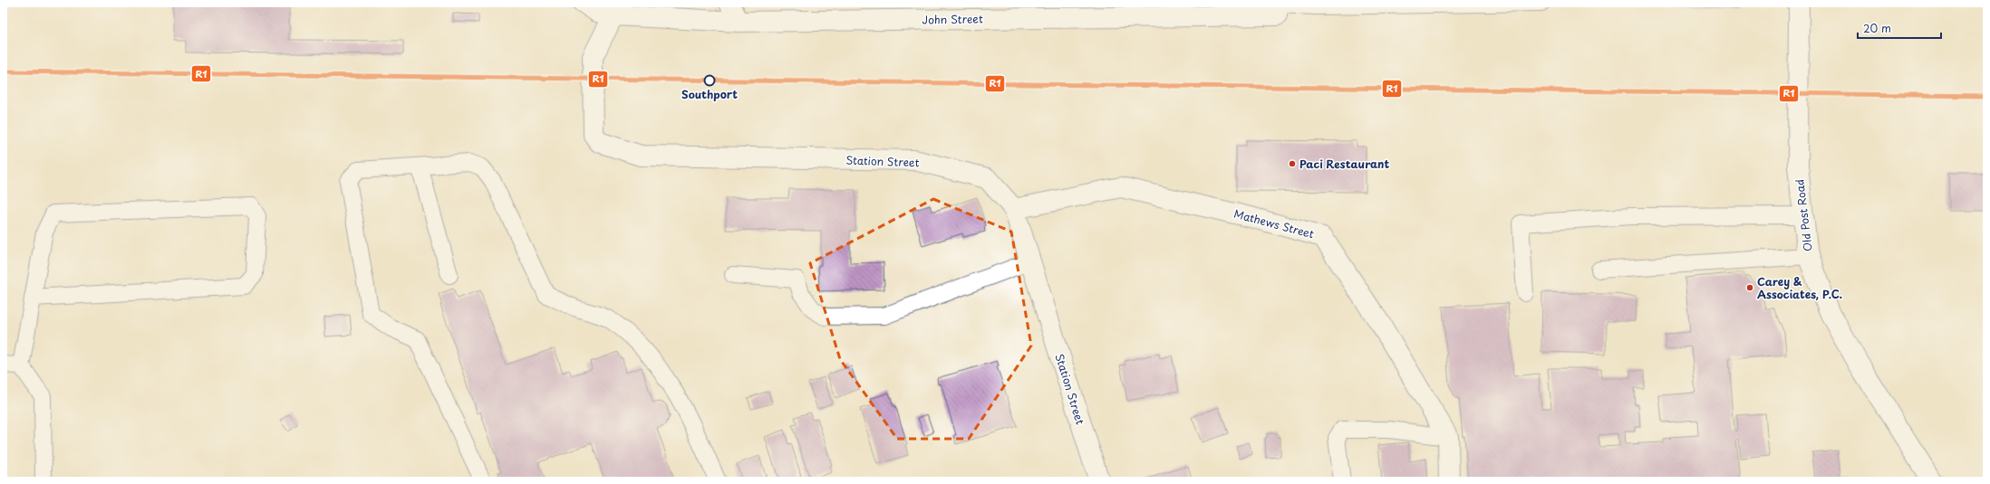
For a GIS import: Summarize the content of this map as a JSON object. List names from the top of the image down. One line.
{"streets":{"street":["John Street","Station Street","Old Post Road","Mathews Street"]},"crossings":[["John Street","Station Street"],["Station Street","Mathews Street"]],"places":["Southport","Paci Restaurant","Carey & Associates, P.C."],"lines":["transit line R1"],"scale_bar":"20 m"}
